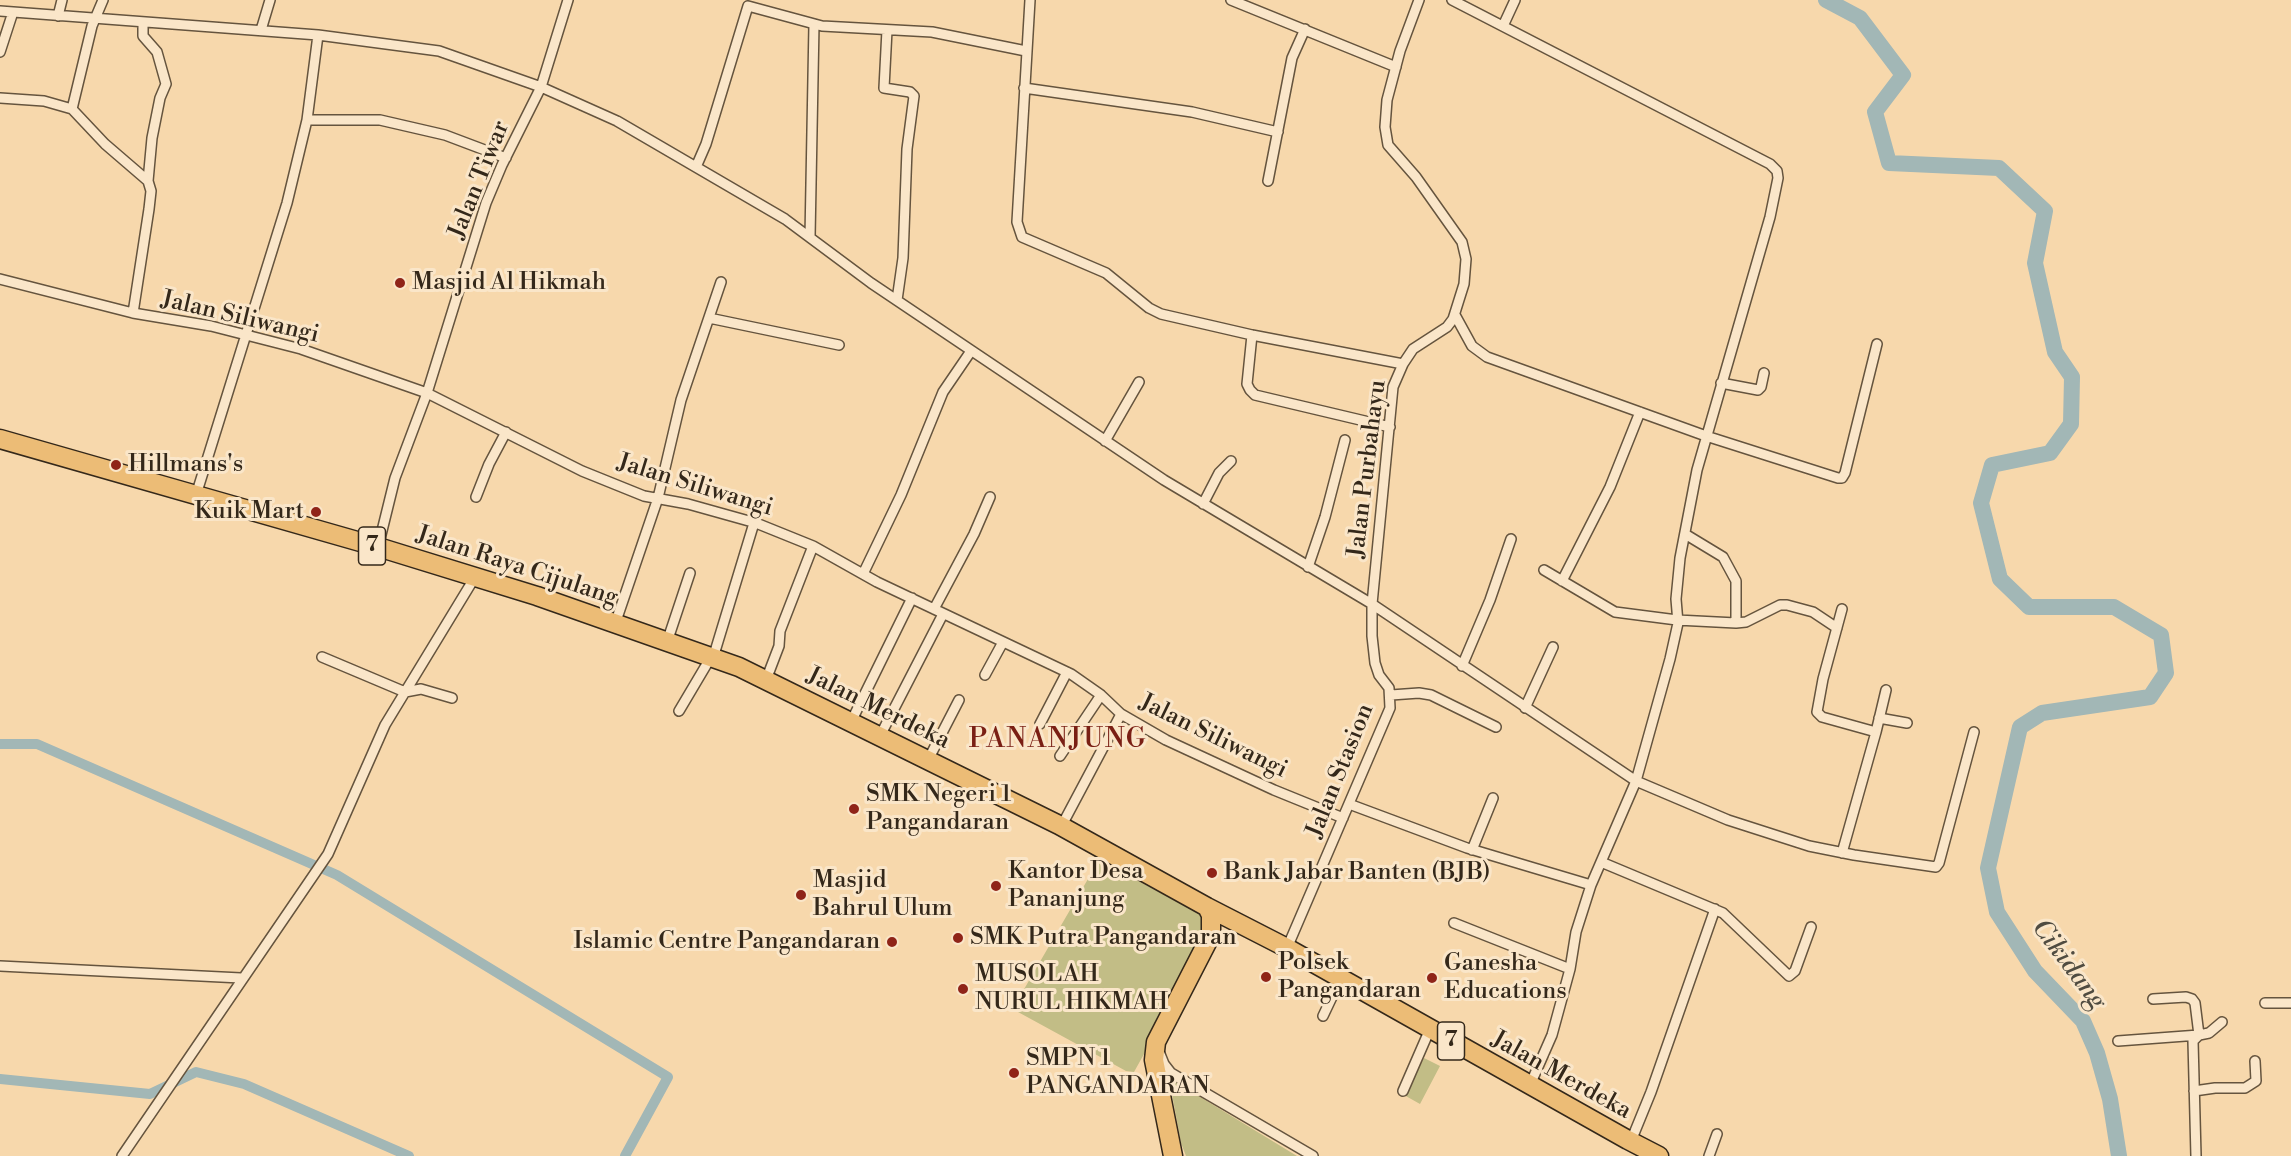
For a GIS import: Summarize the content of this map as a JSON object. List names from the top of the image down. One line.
{"streets":{"highway":["7","Jalan Raya Cijulang","Jalan Merdeka"],"street":["Jalan Tiwar","Jalan Siliwangi","Jalan Purbahayu","Jalan Stasion"]},"crossings":[["Jalan Tiwar","Jalan Siliwangi"],["Jalan Tiwar","Jalan Raya Cijulang"],["Jalan Siliwangi","Jalan Stasion"],["Jalan Purbahayu","Jalan Stasion"],["Jalan Raya Cijulang","Jalan Merdeka"],["Jalan Merdeka","Jalan Stasion"]],"districts":["PANANJUNG"],"water":["Cikidang"],"places":["Masjid Al Hikmah","Hillmans's","Kuik Mart","SMK Negeri 1 Pangandaran","Bank Jabar Banten (BJB)","Kantor Desa Pananjung","Masjid Bahrul Ulum","SMK Putra Pangandaran","Islamic Centre Pangandaran","Polsek Pangandaran","Ganesha Educations","MUSOLAH NURUL HIKMAH","SMPN 1 PANGANDARAN"]}
